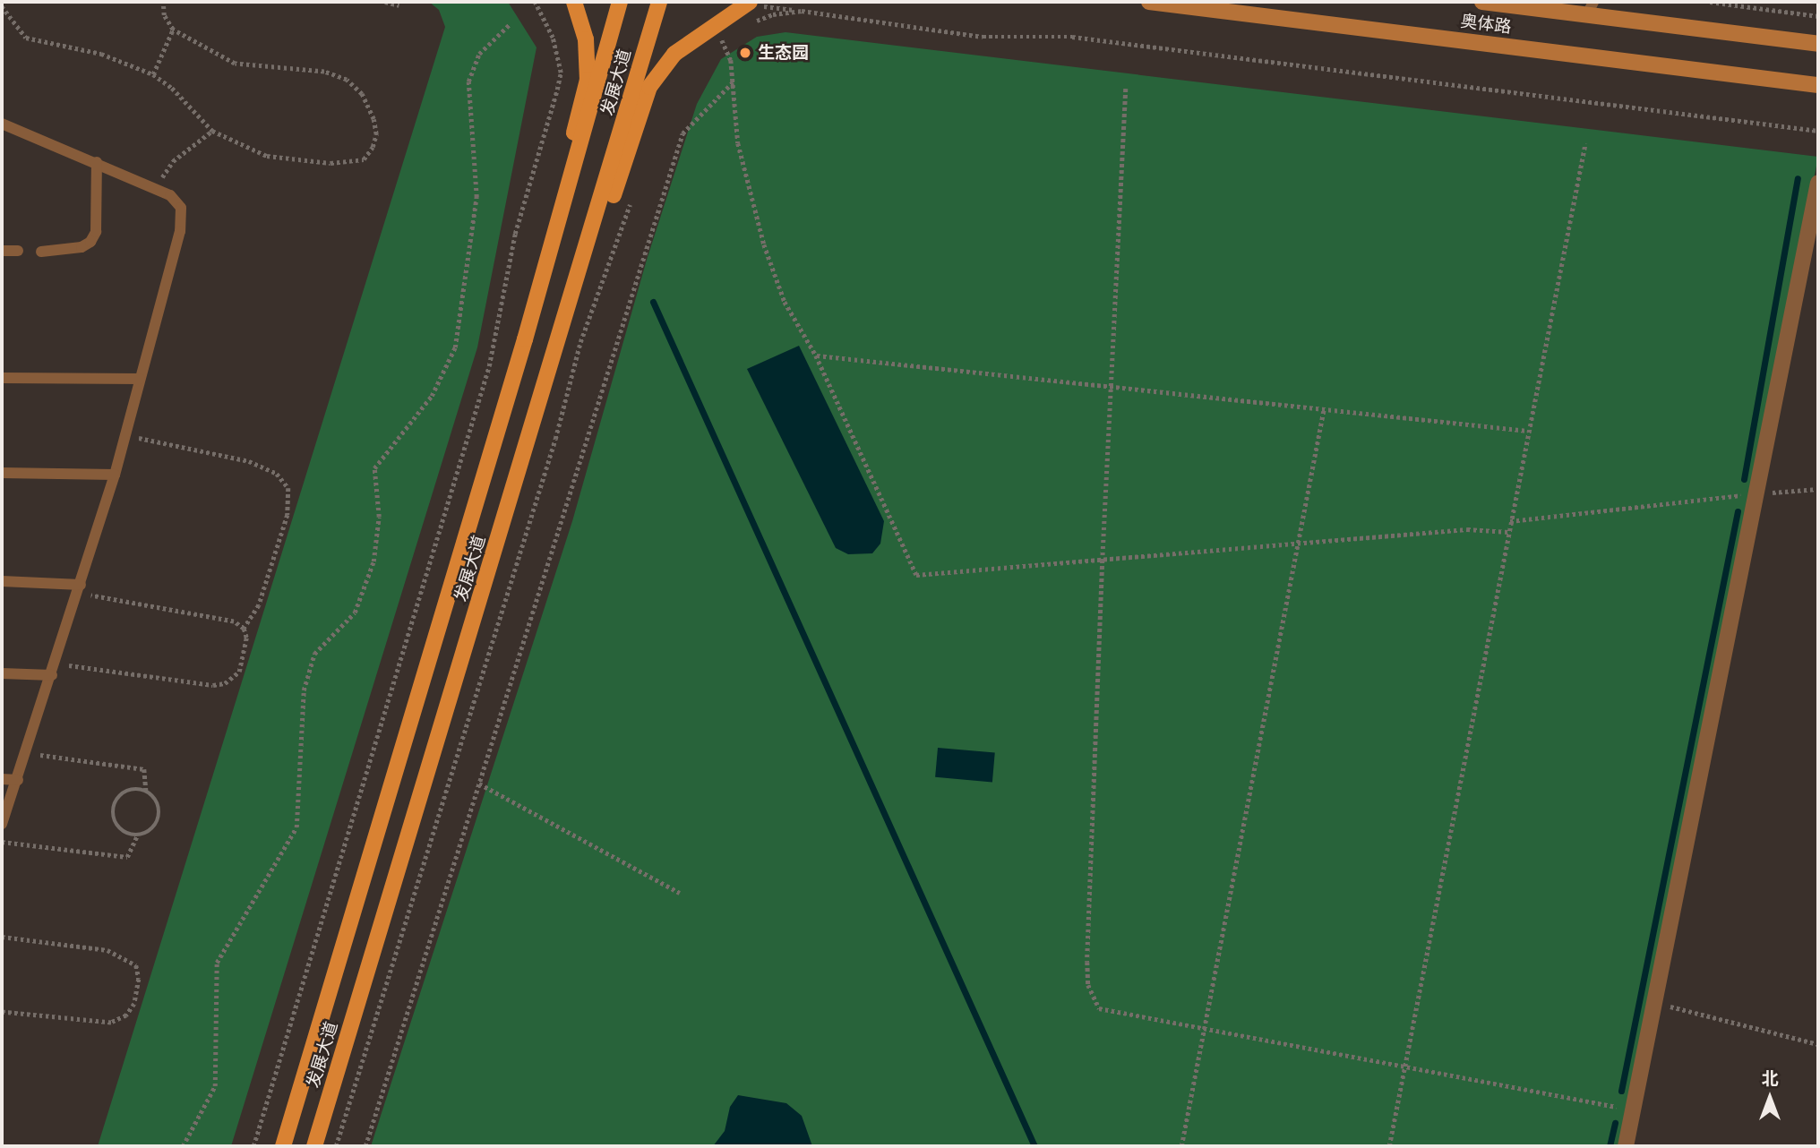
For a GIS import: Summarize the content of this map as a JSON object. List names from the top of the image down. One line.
{"streets":{"main road":["奥体路","发展大道"]},"places":["生态园"],"north":"top"}
